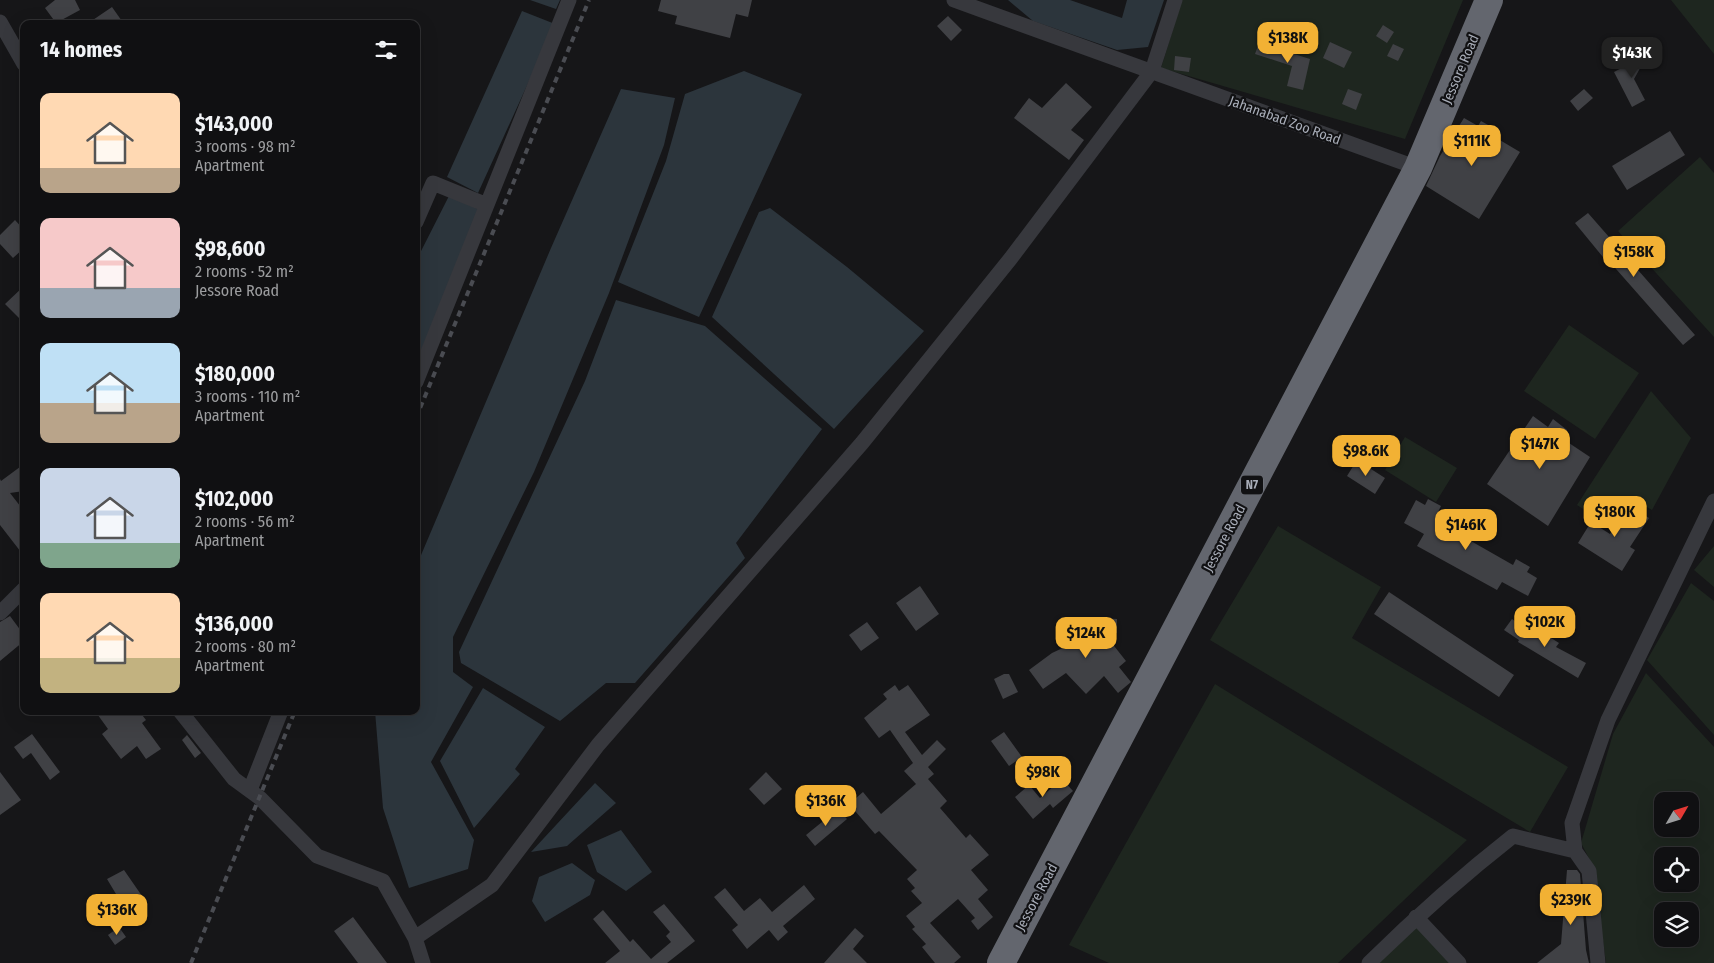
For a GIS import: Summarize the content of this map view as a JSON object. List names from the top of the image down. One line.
{"streets":{"highway":["Jessore Road","N7"],"street":["Jahanabad Zoo Road"]},"crossings":[["Jessore Road","Jahanabad Zoo Road"]],"north":"top right","page":{"heading":"14 homes","price":["$138K","$143K","$111K","$158K","$147K","$98.6K","$180K","$146K","$102K","$124K","$98K","$136K","$239K","$136K"],"list":[{"name":"$143,000","note":"3 rooms · 98 m² · Apartment"},{"name":"$98,600","note":"2 rooms · 52 m² · Jessore Road"},{"name":"$180,000","note":"3 rooms · 110 m² · Apartment"},{"name":"$102,000","note":"2 rooms · 56 m² · Apartment"},{"name":"$136,000","note":"2 rooms · 80 m² · Apartment"}]}}
